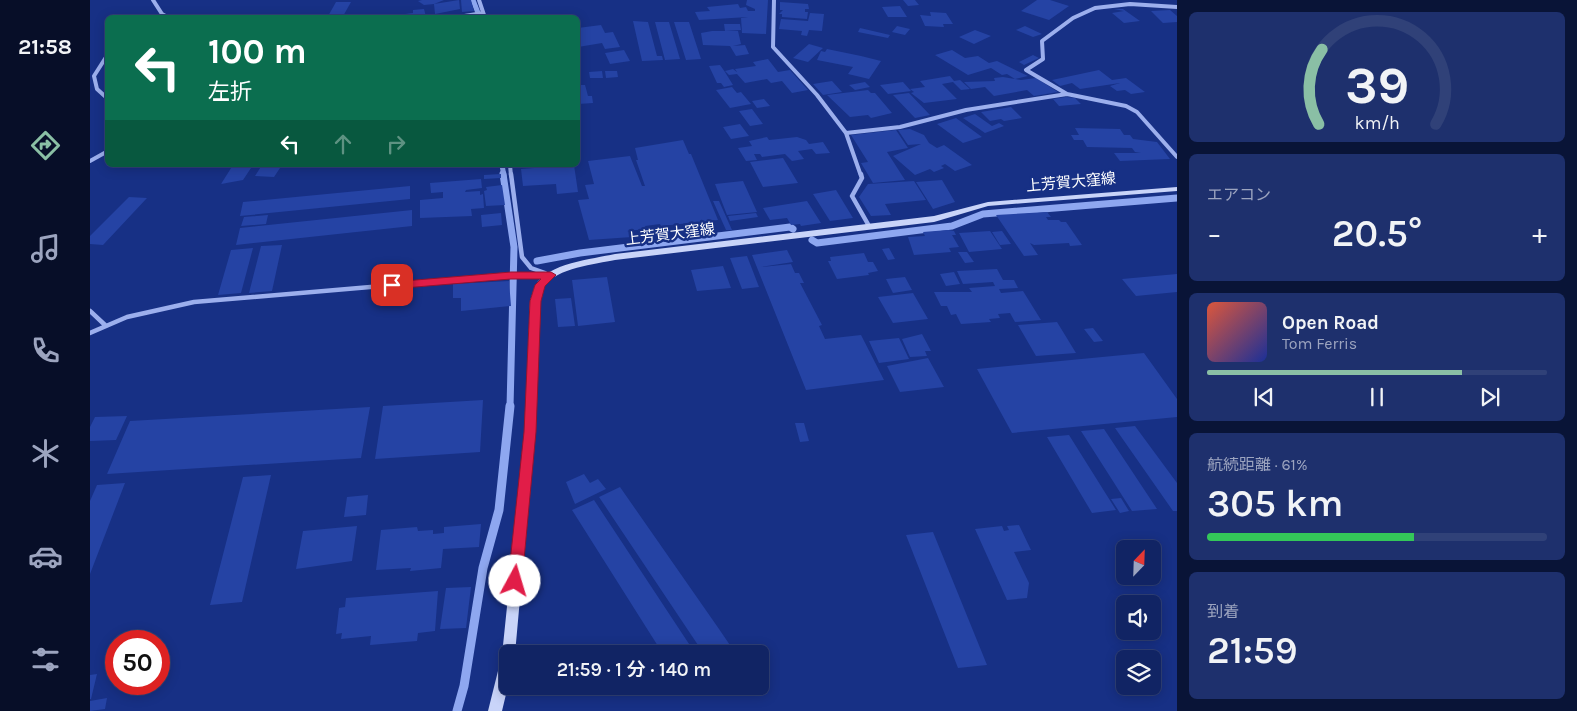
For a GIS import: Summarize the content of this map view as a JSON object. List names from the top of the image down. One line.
{"streets":{"main road":["上芳賀大窪線"]},"north":"top right","page":{"tabs":"21:58","turn":["100 m","左折"],"tile":["エアコン",["航続距離 · 61%","305 km"],["到着","21:59"]],"heat":["−","20.5°","+"],"song":["Open Road","Tom Ferris"],"limit":"50","trip":"21:59 · 1 分 · 140 m","gauge":["39","km/h"]}}
